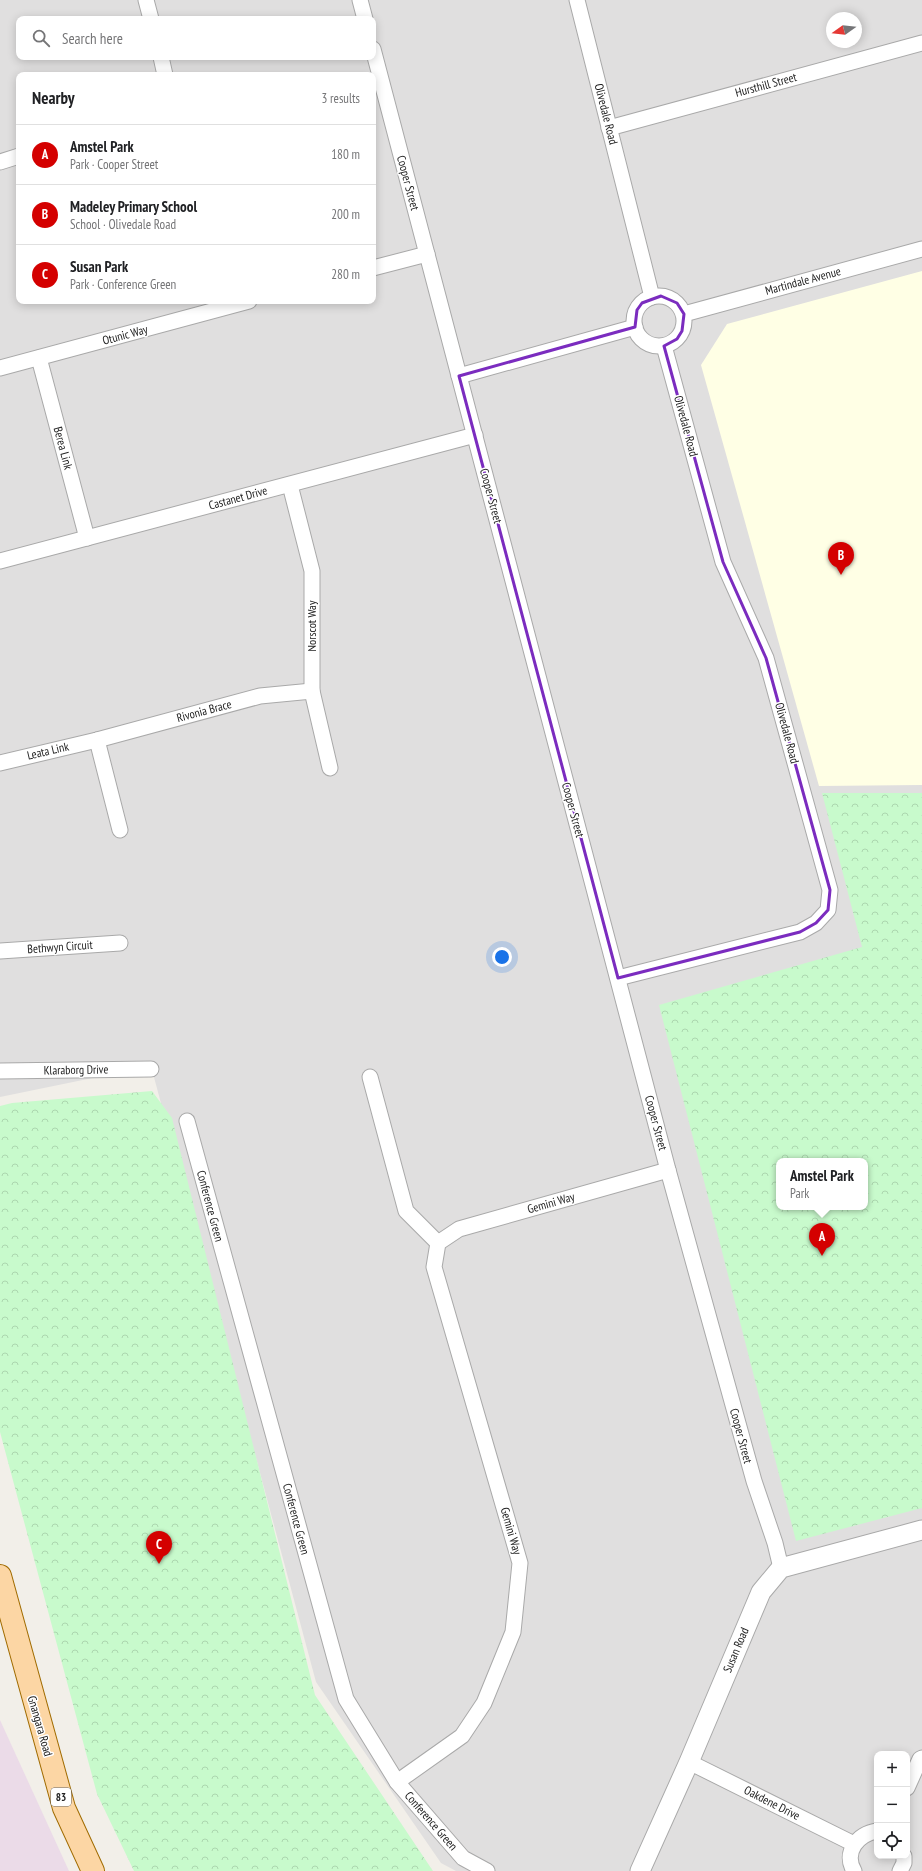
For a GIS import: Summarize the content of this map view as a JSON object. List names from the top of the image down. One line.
{"streets":{"main road":["Gnangara Road","83"],"street":["Hursthill Street","Olivedale Road","Cooper Street","Martindale Avenue","Otunic Way","Berea Link","Castanet Drive","Norscot Way","Rivonia Brace","Leata Link","Bethwyn Circuit","Klaraborg Drive","Gemini Way","Conference Green","Susan Road","Oakdene Drive"]},"crossings":[["Hursthill Street","Olivedale Road"],["Olivedale Road","Cooper Street"],["Olivedale Road","Martindale Avenue"],["Cooper Street","Castanet Drive"],["Cooper Street","Gemini Way"],["Cooper Street","Susan Road"],["Otunic Way","Berea Link"],["Berea Link","Castanet Drive"],["Castanet Drive","Norscot Way"],["Norscot Way","Rivonia Brace"],["Rivonia Brace","Leata Link"],["Gemini Way","Conference Green"],["Susan Road","Oakdene Drive"]],"north":"left","page":{"search":"Search here","heading":["Nearby","3 results"],"list":[{"mark":"A","name":"Amstel Park","note":"Park · Cooper Street","value":"180 m"},{"mark":"B","name":"Madeley Primary School","note":"School · Olivedale Road","value":"200 m"},{"mark":"C","name":"Susan Park","note":"Park · Conference Green","value":"280 m"}],"pins":["B","A","C"],"popup":["Amstel Park","Park"],"map_buttons":["+","−"]}}
